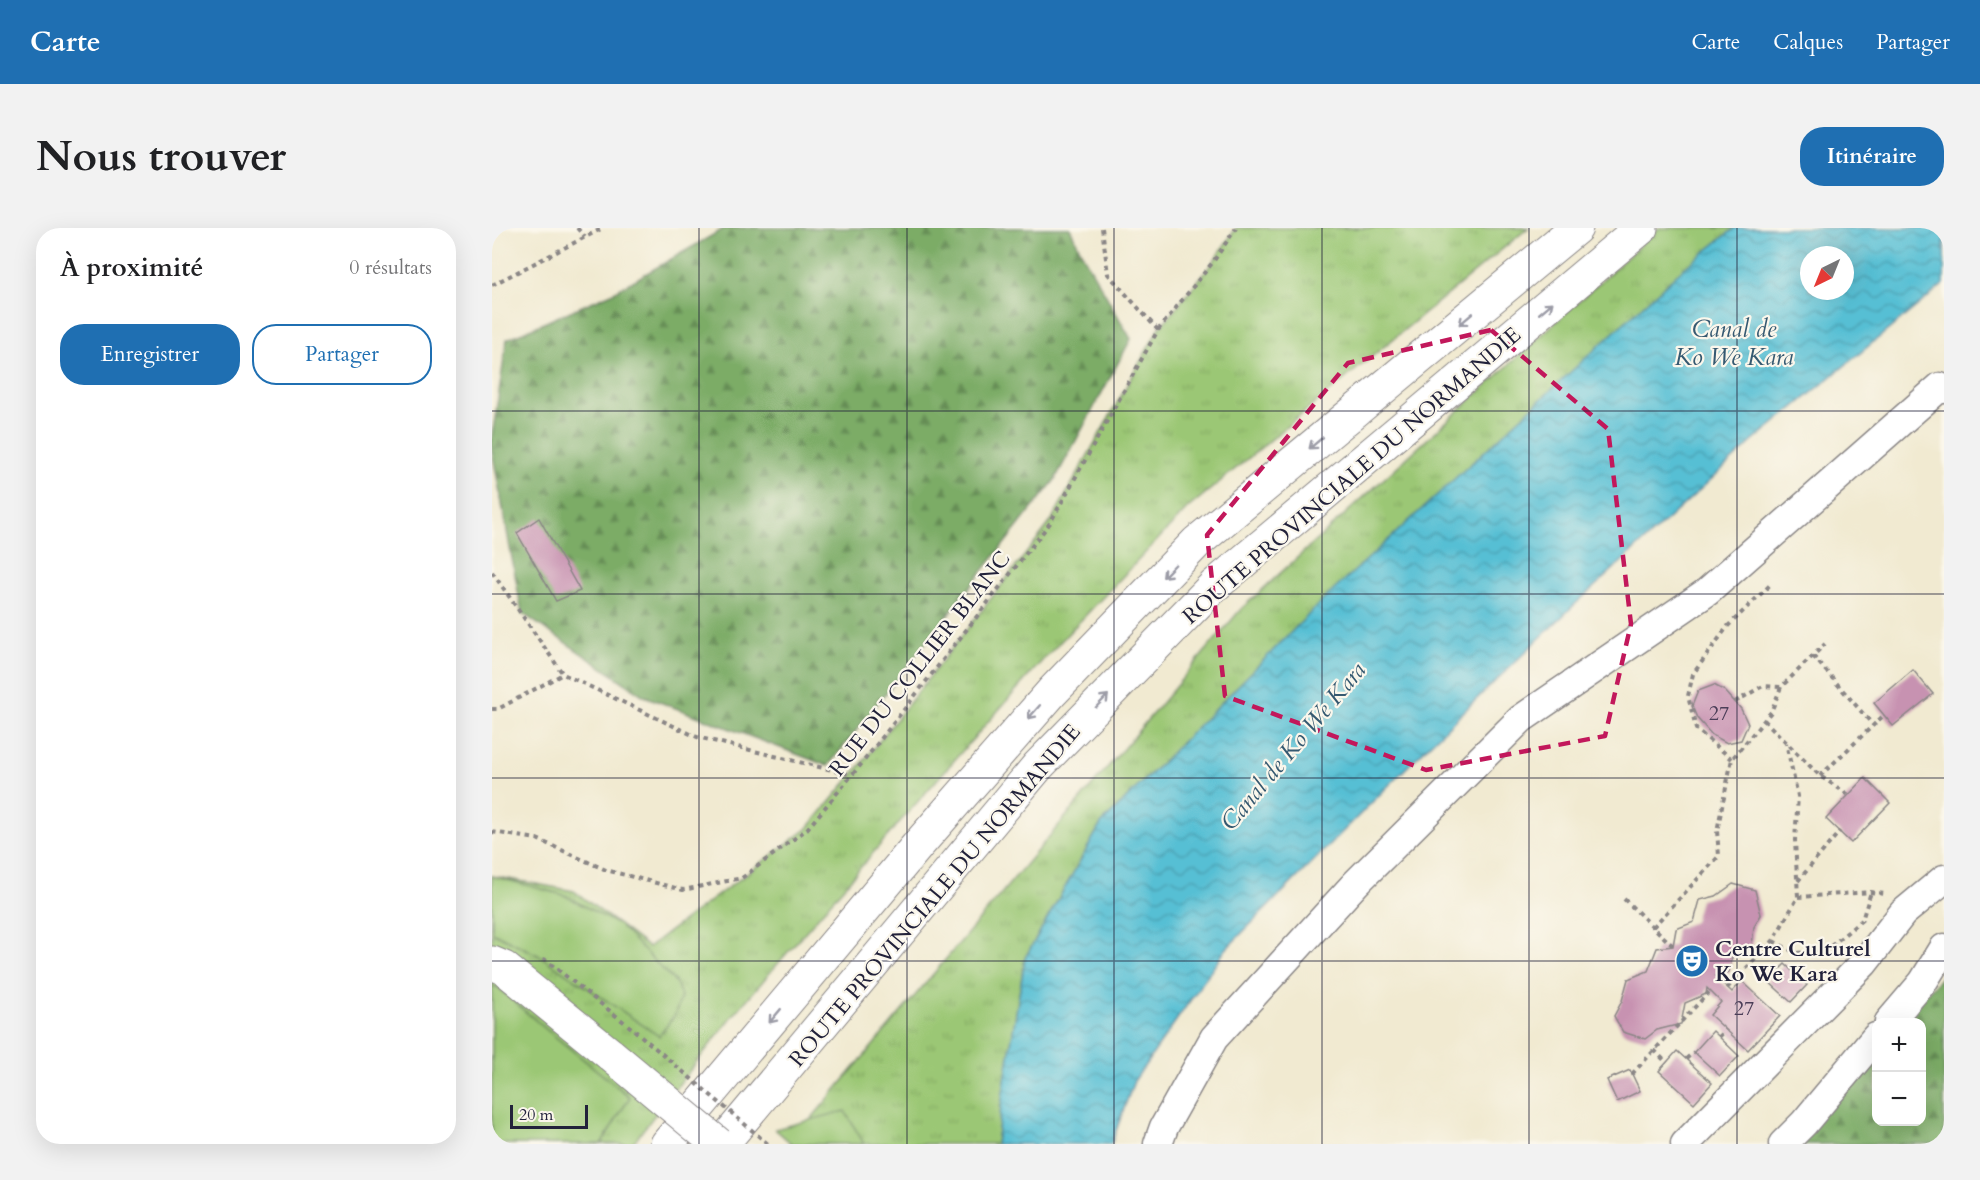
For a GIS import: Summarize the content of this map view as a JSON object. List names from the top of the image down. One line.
{"streets":{"main road":["ROUTE PROVINCIALE DU NORMANDIE"],"path":["RUE DU COLLIER BLANC"]},"water":["Canal de Ko We Kara"],"places":{"theatre":["Centre Culturel Ko We Kara"]},"house_numbers":["27","27"],"scale_bar":"20 m","north":"bottom left","page":{"header":"Carte","nav":["Carte","Calques","Partager"],"buttons":["Itinéraire",["Enregistrer","Partager"]],"title":"Nous trouver","heading":["À proximité","0 résultats"],"map_buttons":["+","−"],"scale":"20 m"}}
